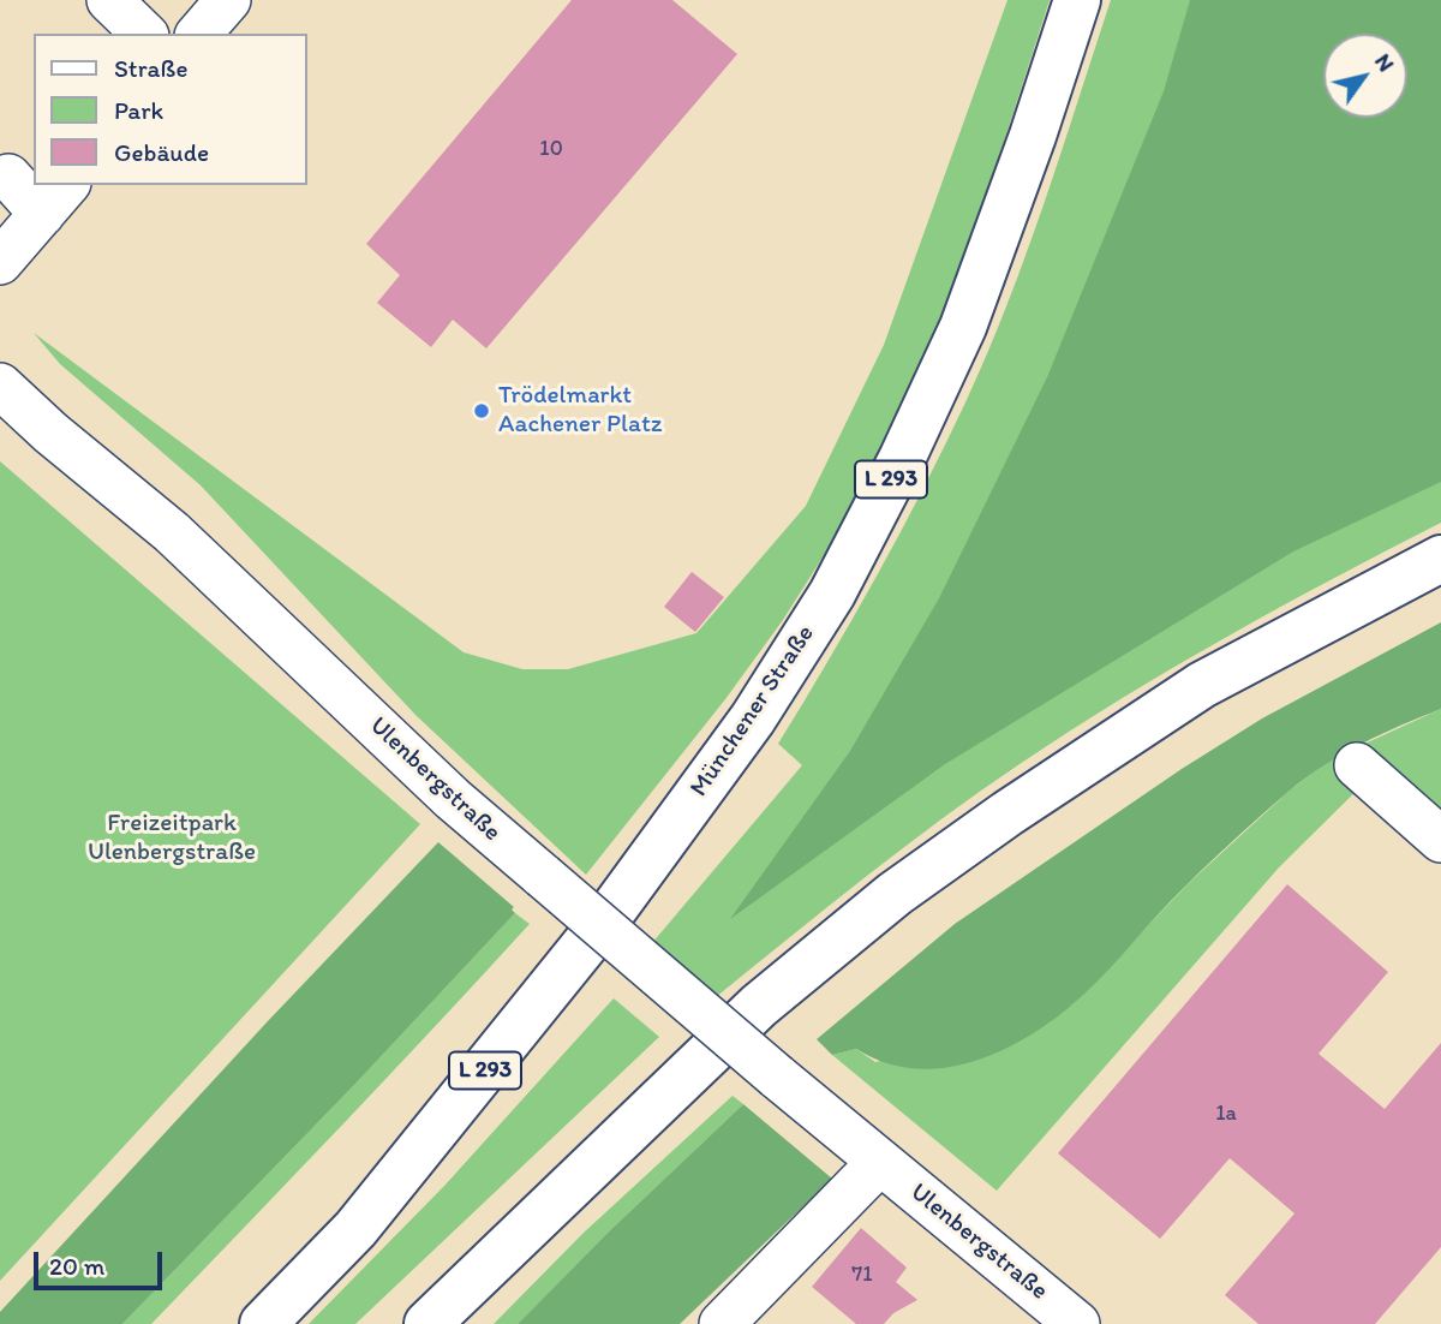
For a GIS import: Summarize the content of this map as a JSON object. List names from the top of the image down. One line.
{"streets":{"highway":["L 293","Münchener Straße"],"street":["Ulenbergstraße"]},"parks":["Freizeitpark Ulenbergstraße"],"places":["Trödelmarkt Aachener Platz"],"house_numbers":["10","1a","71"],"legend":["Straße","Park","Gebäude"],"scale_bar":"20 m","north":"top right"}
